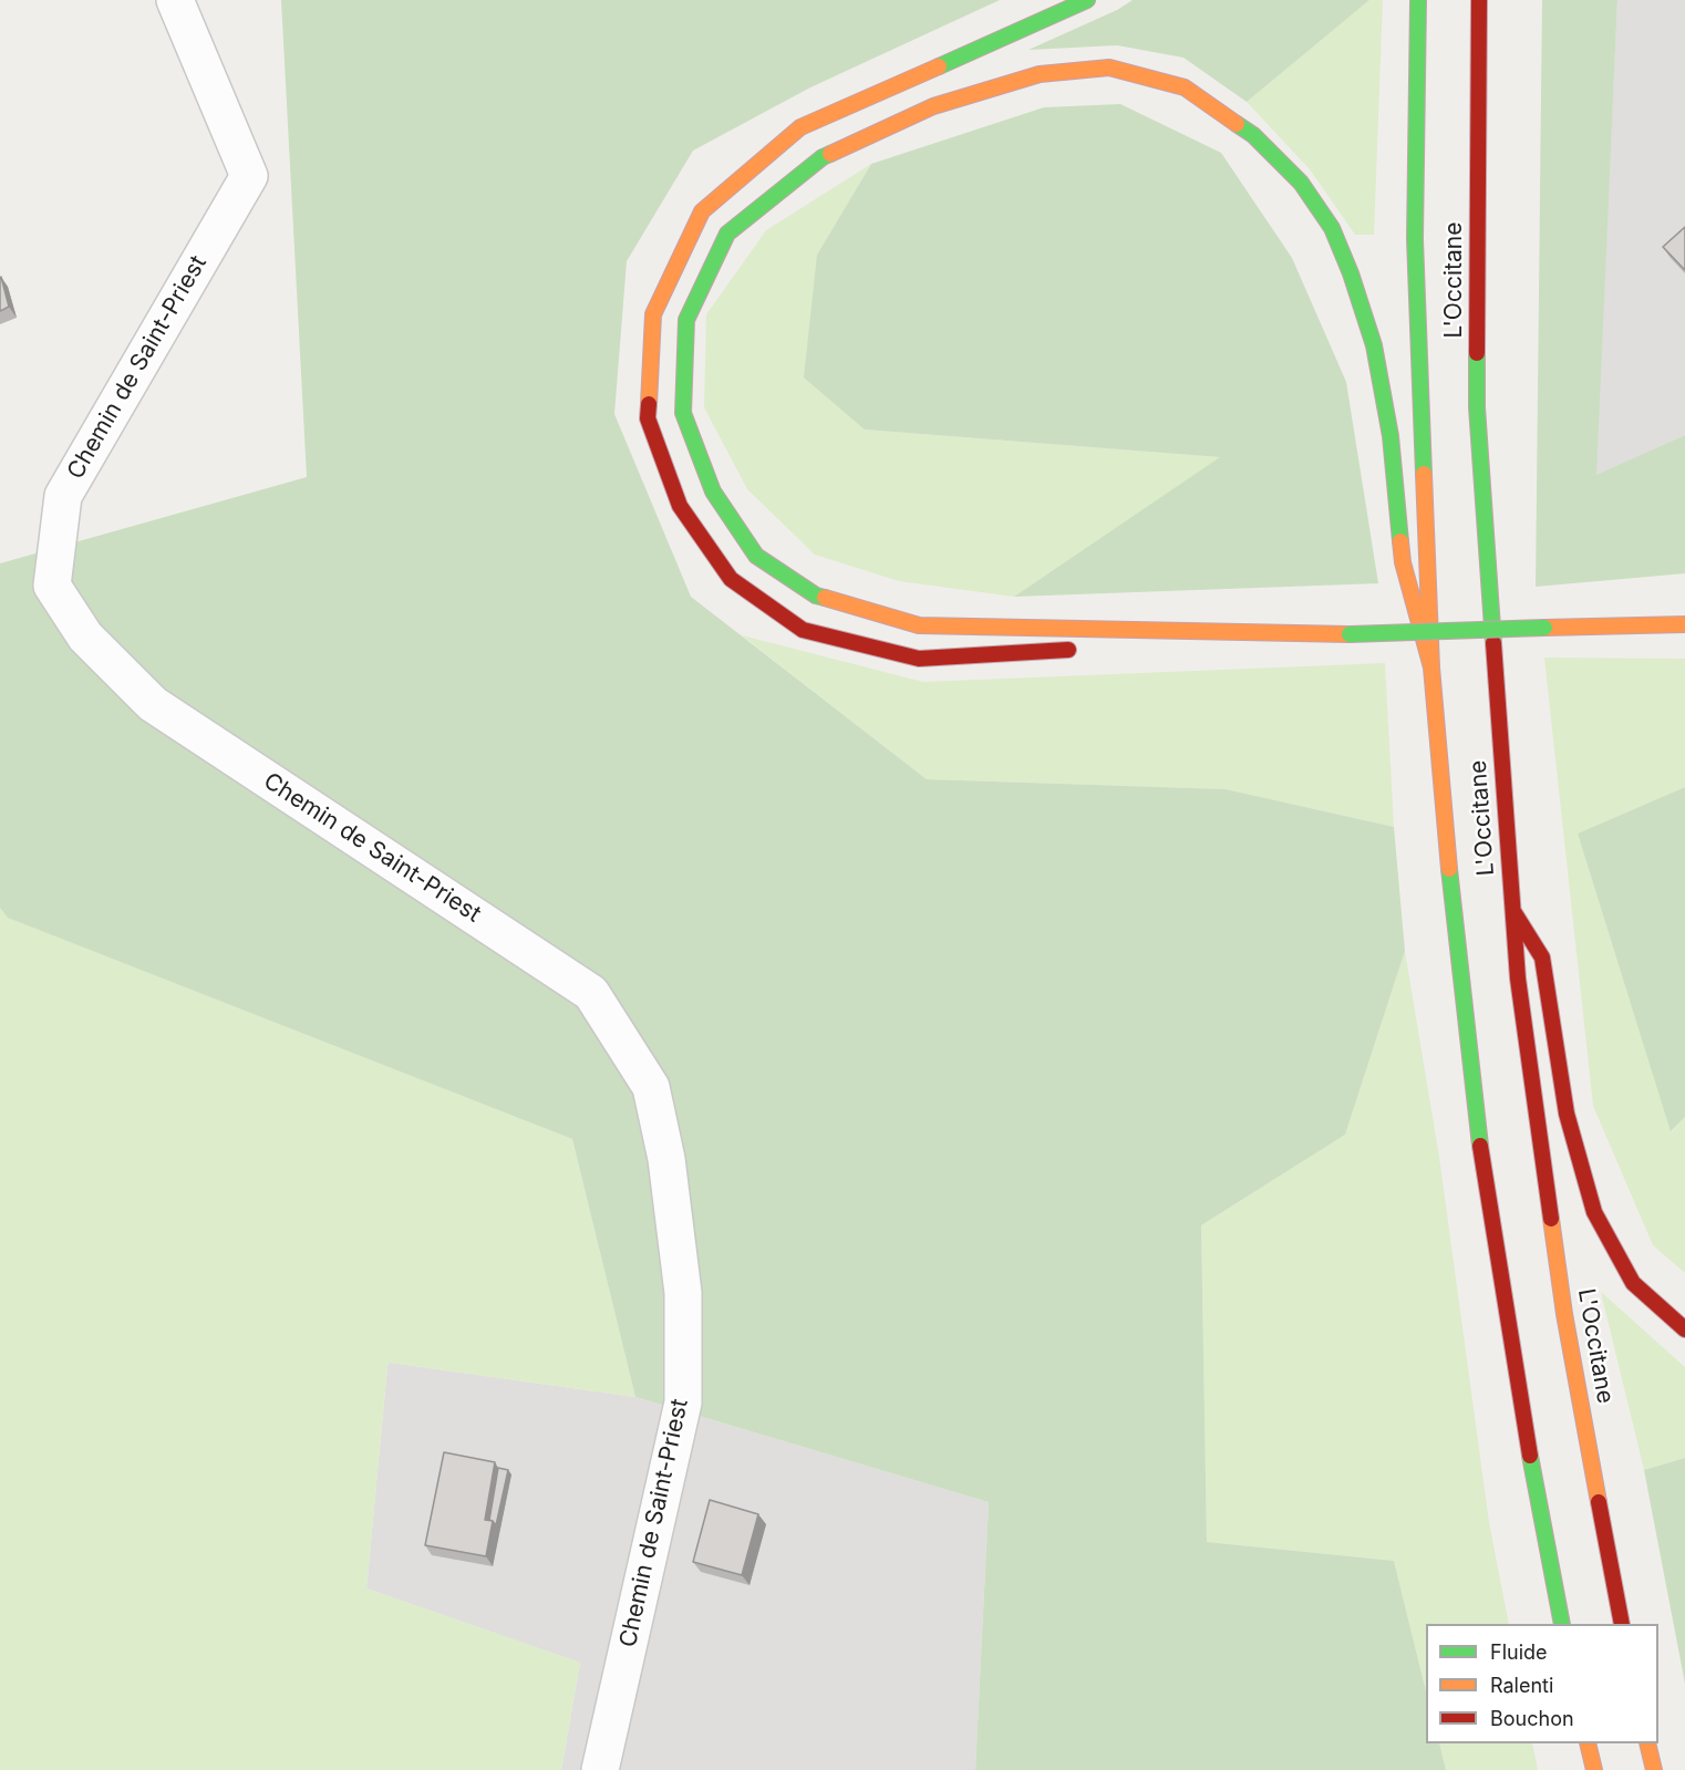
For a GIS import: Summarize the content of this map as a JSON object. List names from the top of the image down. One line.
{"streets":{"highway":["L'Occitane"],"street":["Chemin de Saint-Priest"]},"legend":["Fluide","Ralenti","Bouchon"]}
